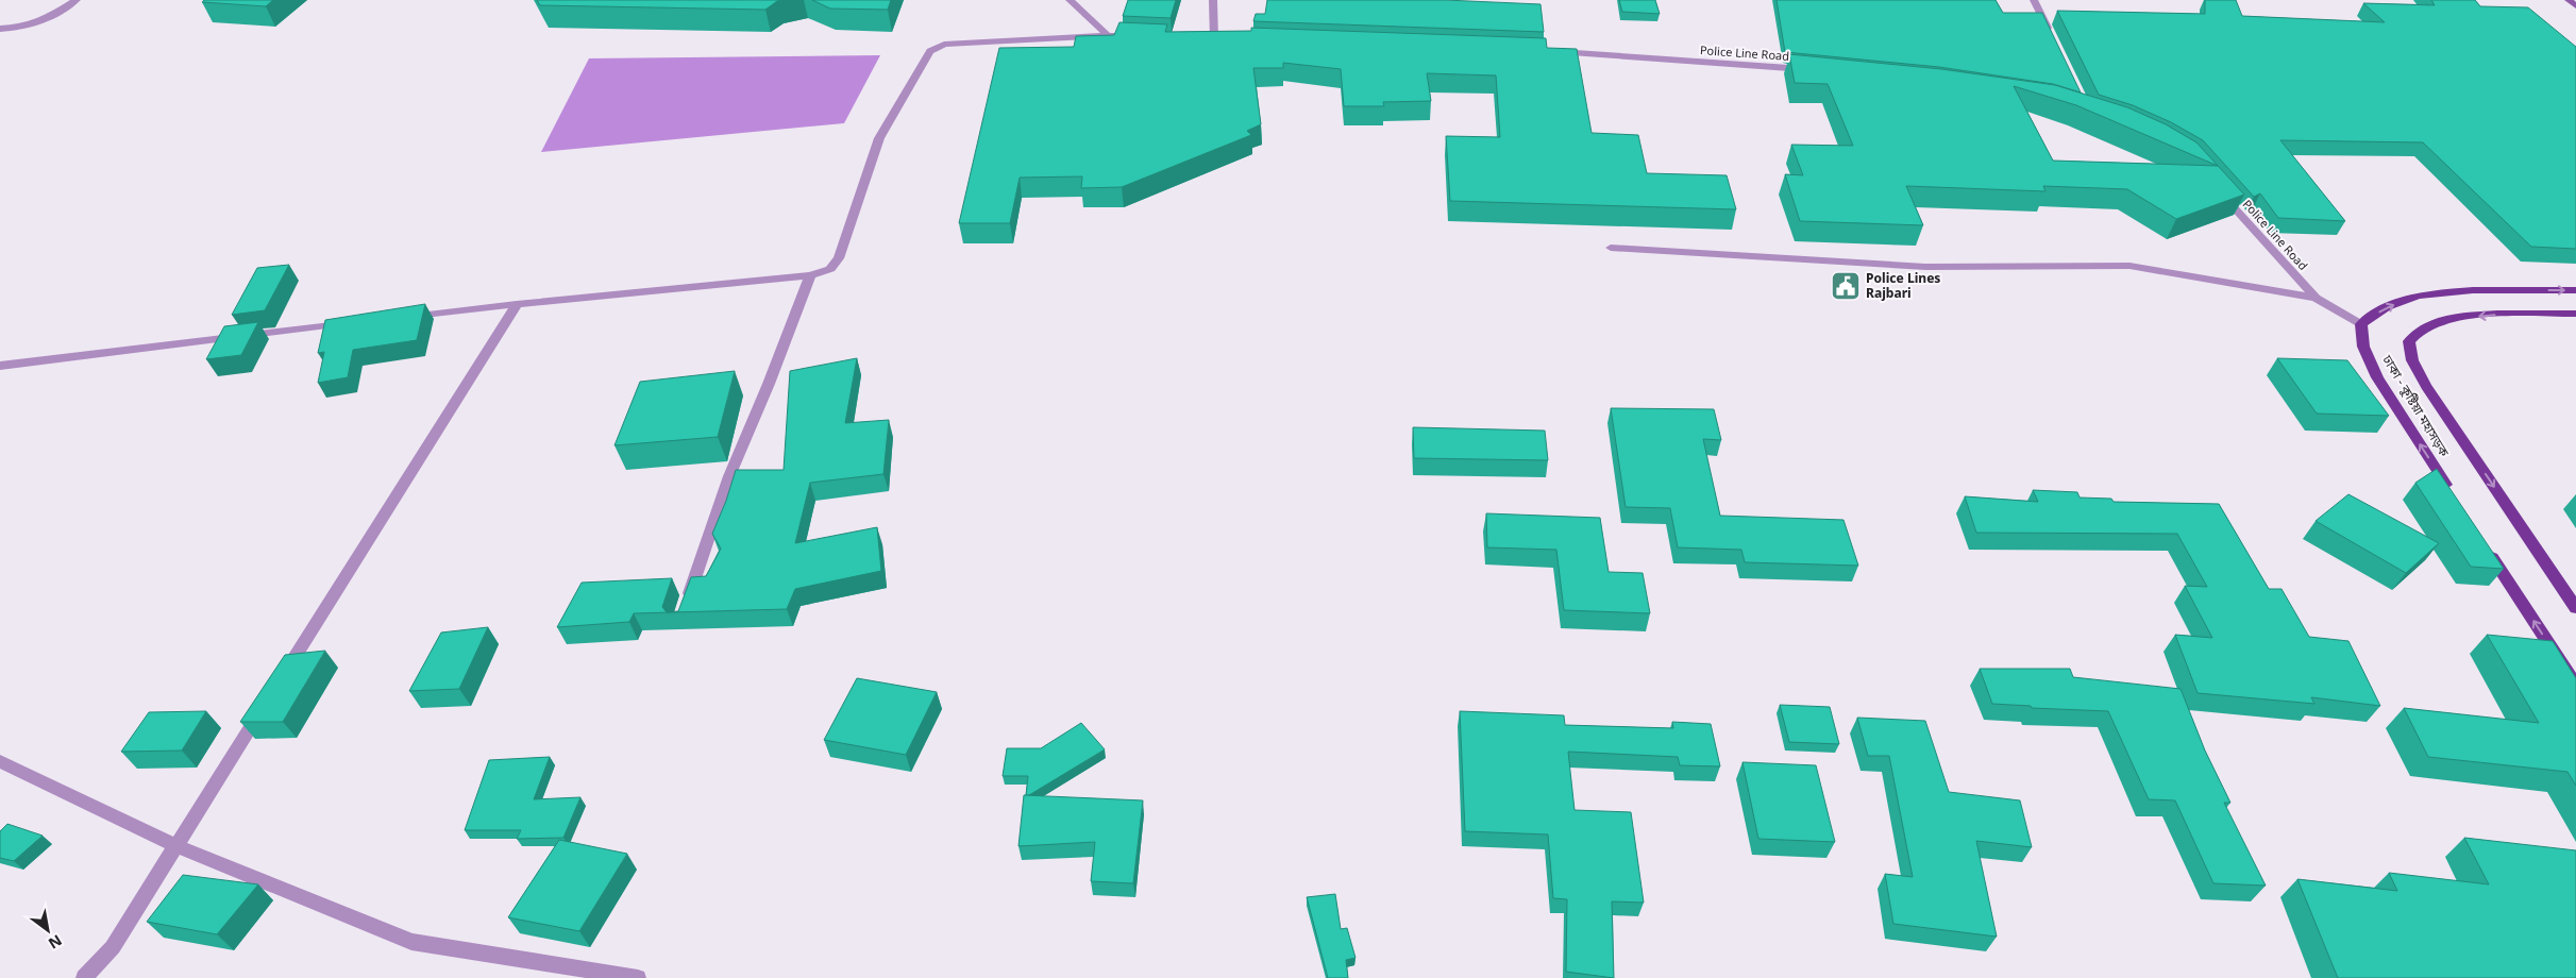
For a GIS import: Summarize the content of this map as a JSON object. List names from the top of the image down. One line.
{"streets":{"main road":["ঢাকা - কুষ্টিয়া মহাসড়ক"],"street":["Police Line Road"]},"crossings":[["Police Line Road","ঢাকা - কুষ্টিয়া মহাসড়ক"]],"places":{"public building":["Police Lines Rajbari"]},"north":"bottom right"}
